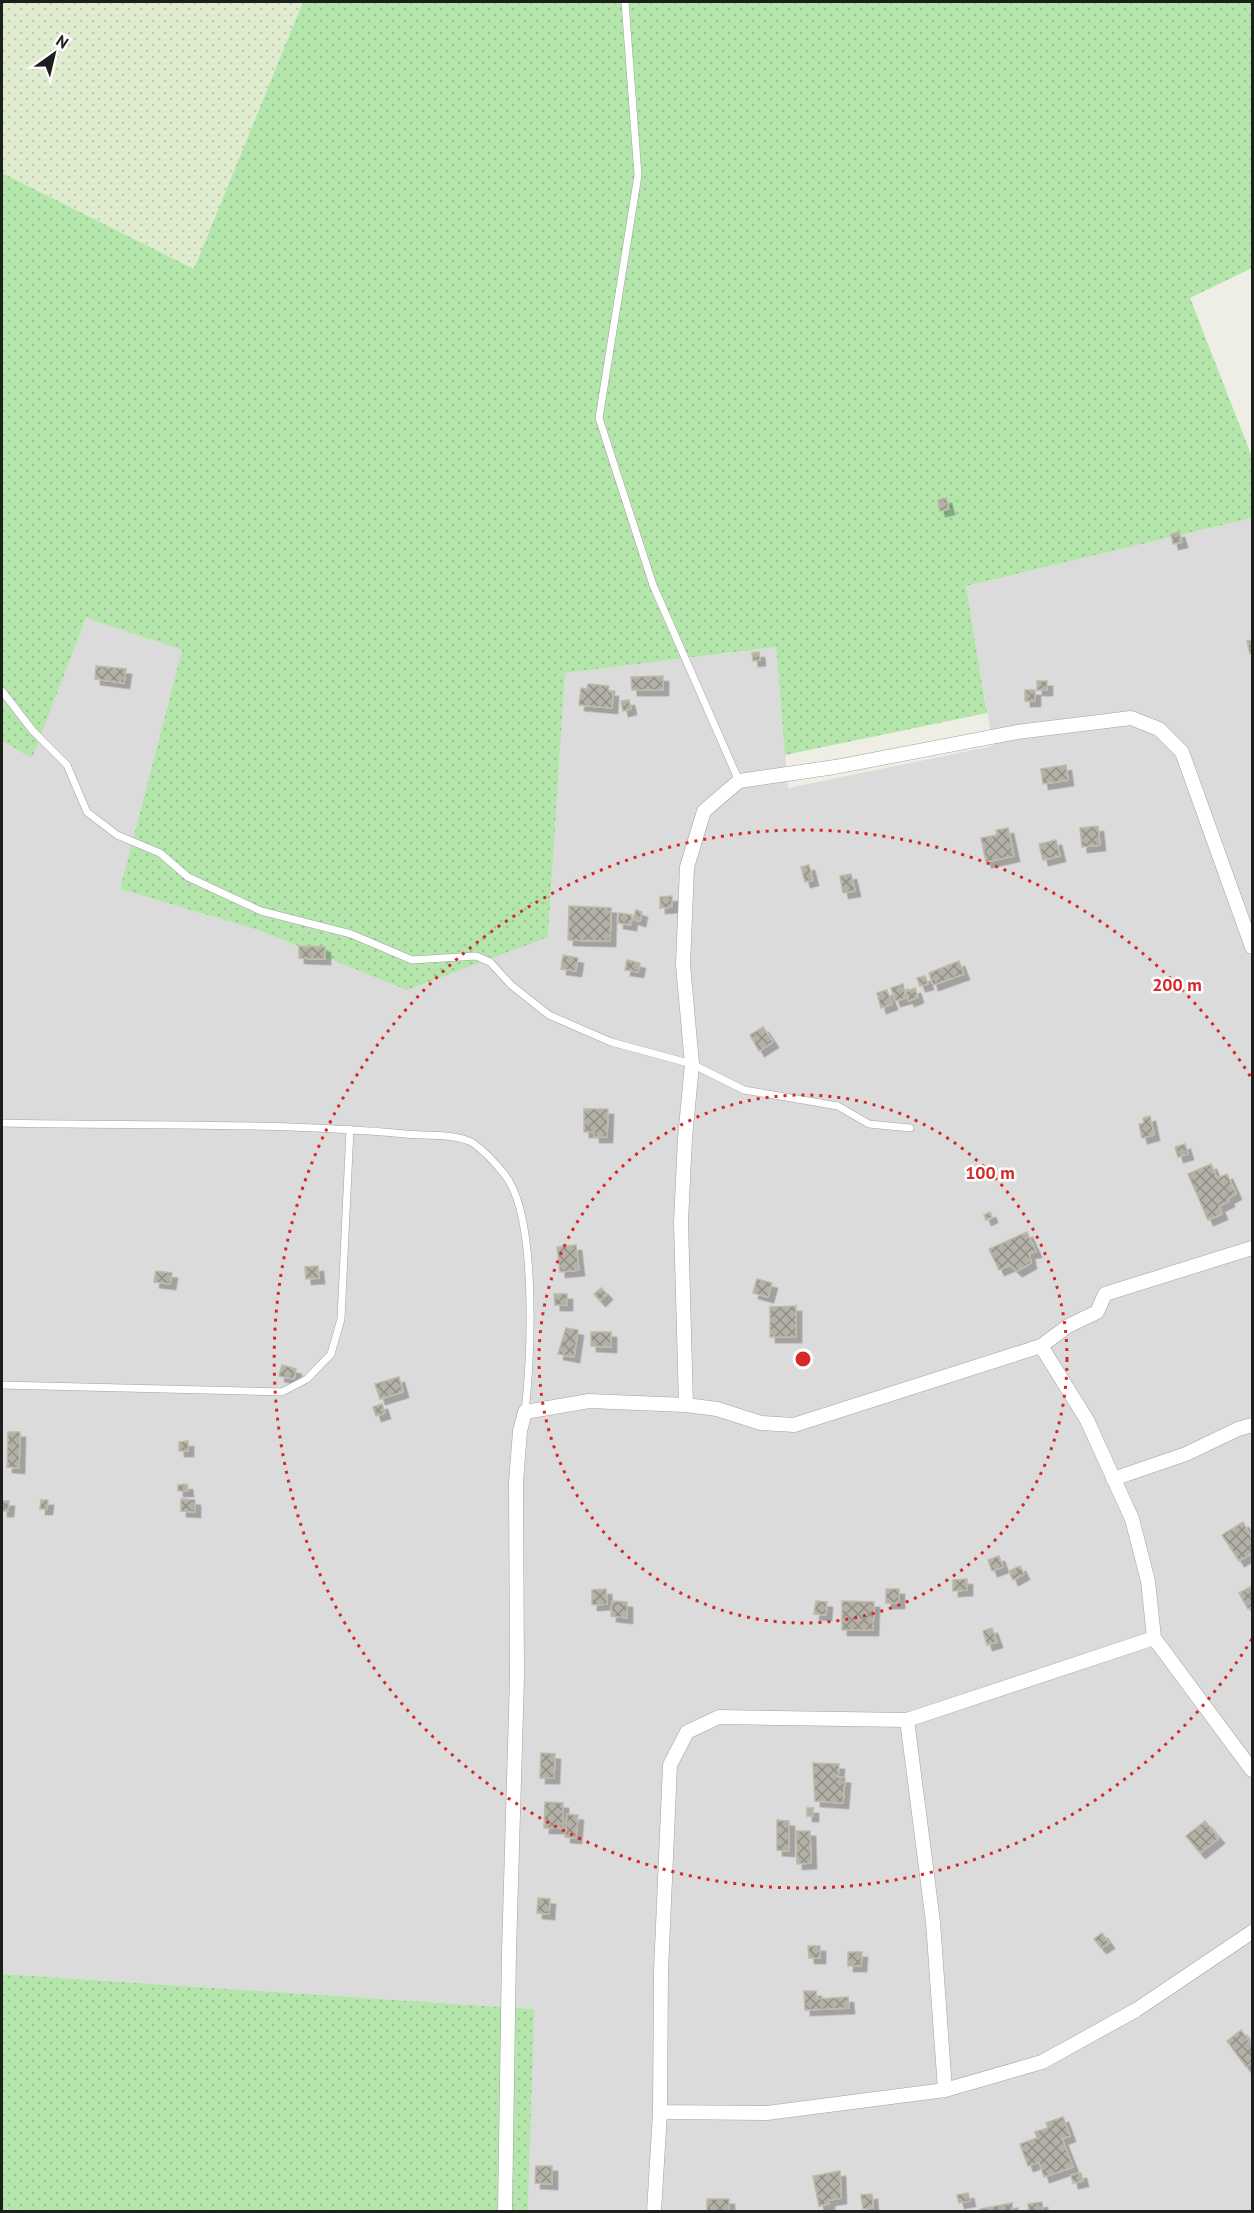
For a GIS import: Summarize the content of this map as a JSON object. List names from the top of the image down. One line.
{"north":"top right","rings":["200 m","100 m"]}
